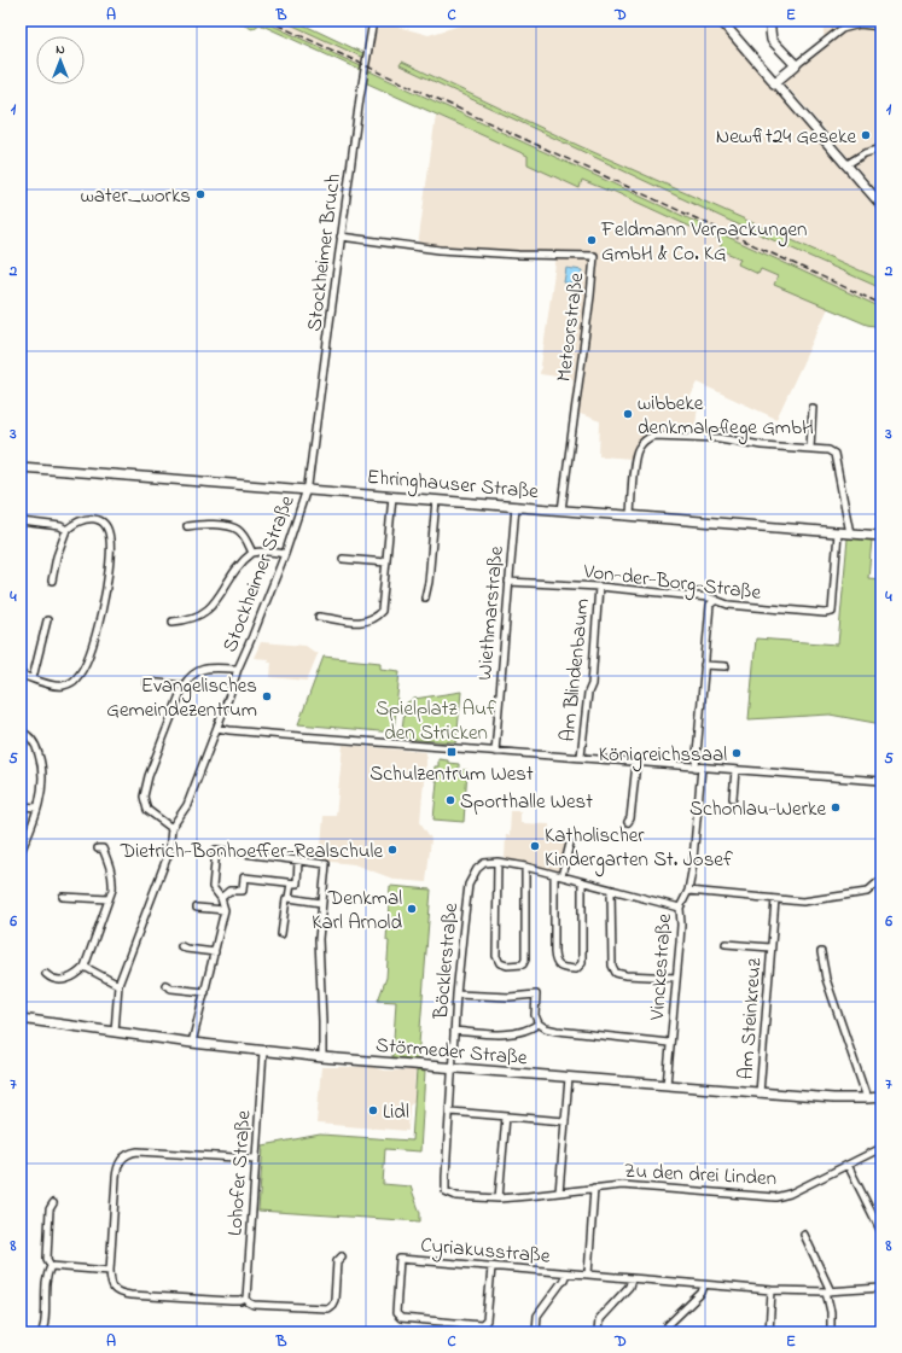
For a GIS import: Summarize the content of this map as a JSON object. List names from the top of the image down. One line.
{"streets":{"main road":["Ehringhauser Straße","Störmeder Straße"],"street":["Stockheimer Bruch","Meteorstraße","Stockheimer Straße","Von-der-Borg-Straße","Wiethmarstraße","Am Blindenbaum","Böcklerstraße","Vinckestraße","Am Steinkreuz","Lohofer Straße","Zu den drei Linden","Cyriakusstraße"]},"crossings":[["Stockheimer Bruch","Meteorstraße"],["Stockheimer Bruch","Ehringhauser Straße"],["Stockheimer Bruch","Stockheimer Straße"],["Meteorstraße","Ehringhauser Straße"],["Ehringhauser Straße","Stockheimer Straße"],["Ehringhauser Straße","Von-der-Borg-Straße"],["Ehringhauser Straße","Wiethmarstraße"],["Stockheimer Straße","Störmeder Straße"],["Von-der-Borg-Straße","Wiethmarstraße"],["Von-der-Borg-Straße","Am Blindenbaum"],["Von-der-Borg-Straße","Vinckestraße"],["Böcklerstraße","Störmeder Straße"],["Böcklerstraße","Zu den drei Linden"],["Vinckestraße","Störmeder Straße"],["Am Steinkreuz","Störmeder Straße"],["Störmeder Straße","Lohofer Straße"]],"parks":["Spielplatz Auf den Stricken"],"places":{"other":["Newfit24 Geseke","water_works","Feldmann Verpackungen GmbH & Co. KG","wibbeke denkmalpflege GmbH","Evangelisches Gemeindezentrum","Königreichssaal","Sporthalle West","Schonlau-Werke","Katholischer Kindergarten St. Josef","Dietrich-Bonhoeffer-Realschule","Denkmal Karl Arnold","Lidl"],"transit":["Schulzentrum West"]},"north":"top","grid":{"columns":["A","B","C","D","E"],"rows":["1","2","3","4","5","6","7","8"]}}
